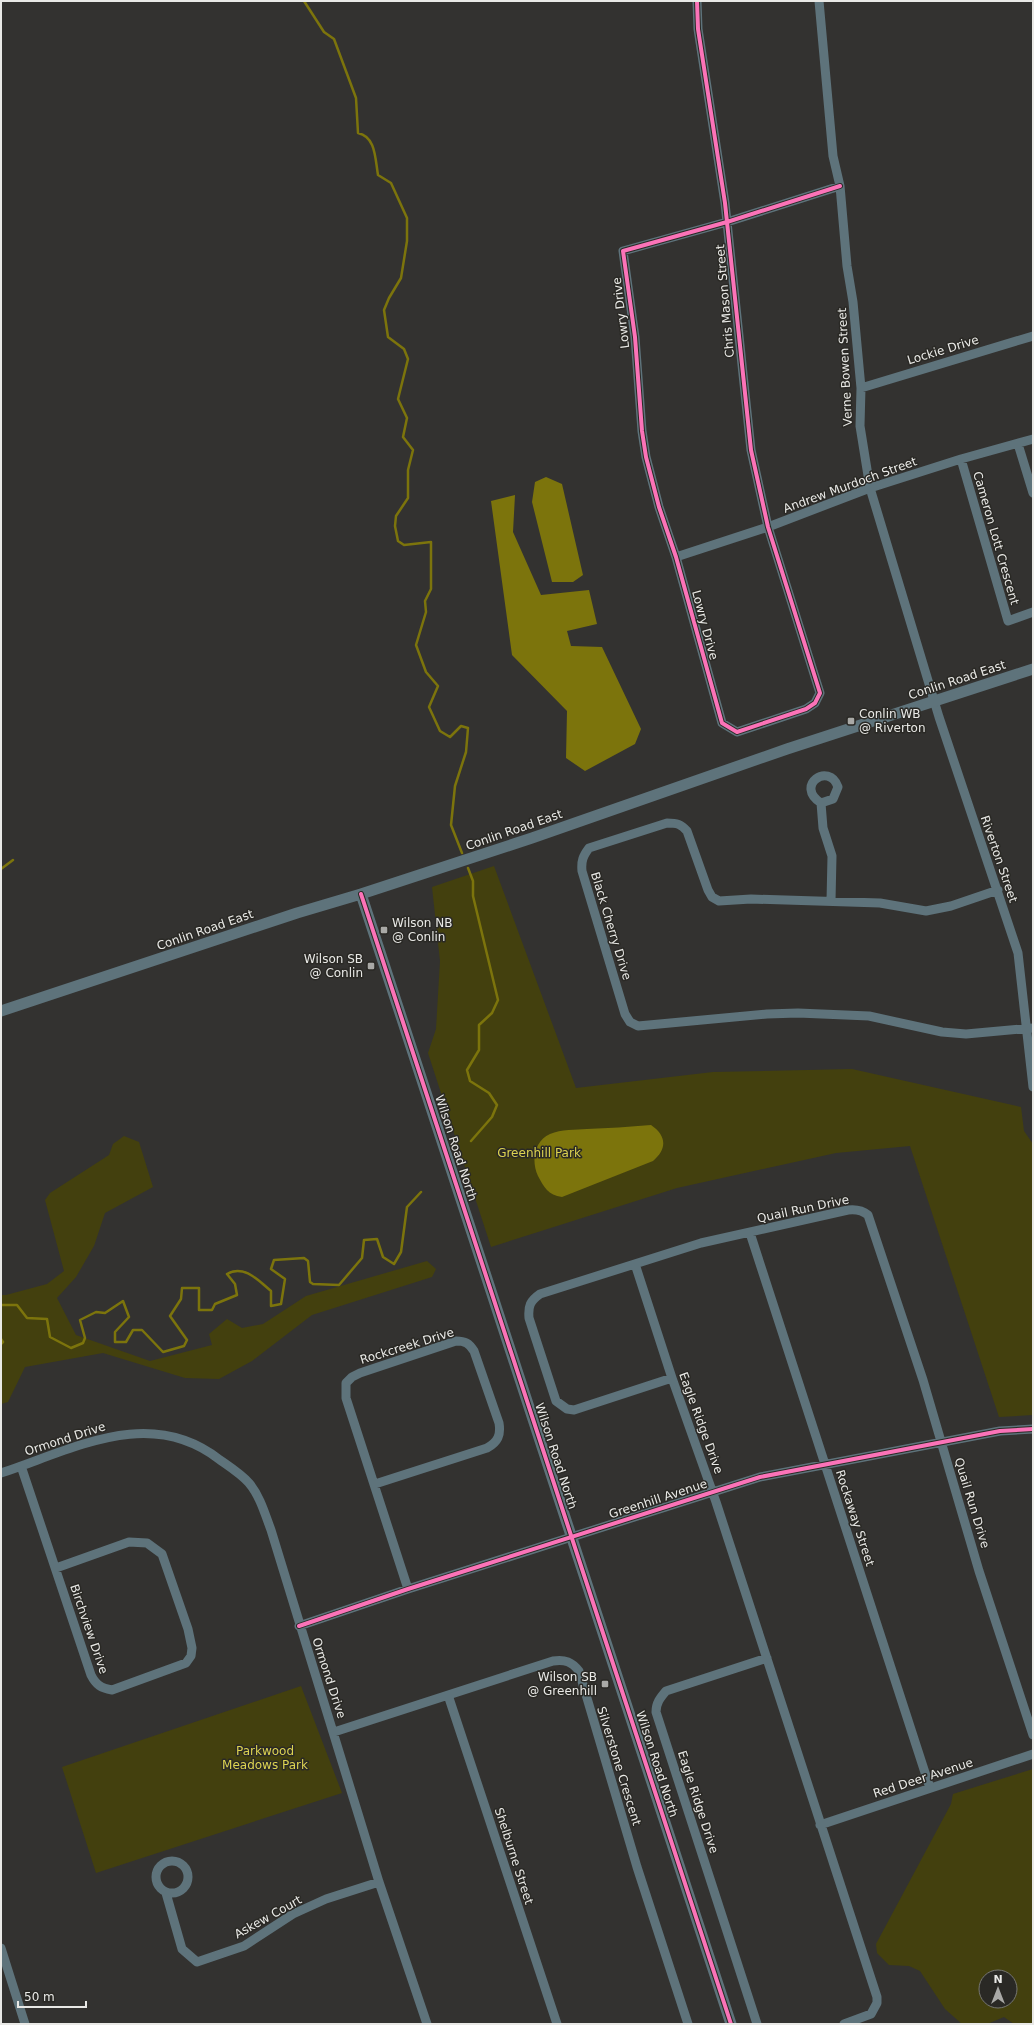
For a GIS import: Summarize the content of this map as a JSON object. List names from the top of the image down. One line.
{"streets":{"street":["Chris Mason Street","Lowry Drive","Lockie Drive","Verne Bowen Street","Andrew Murdoch Street","Cameron Lott Crescent","Conlin Road East","Riverton Street","Black Cherry Drive","Wilson Road North","Quail Run Drive","Rockcreek Drive","Eagle Ridge Drive","Ormond Drive","Greenhill Avenue","Rockaway Street","Birchview Drive","Silverstone Crescent","Red Deer Avenue","Shelburne Street","Askew Court"]},"crossings":[["Chris Mason Street","Lowry Drive"],["Chris Mason Street","Andrew Murdoch Street"],["Lowry Drive","Andrew Murdoch Street"],["Lockie Drive","Verne Bowen Street"],["Verne Bowen Street","Andrew Murdoch Street"],["Verne Bowen Street","Conlin Road East"],["Verne Bowen Street","Riverton Street"],["Andrew Murdoch Street","Cameron Lott Crescent"],["Conlin Road East","Riverton Street"],["Conlin Road East","Wilson Road North"],["Riverton Street","Black Cherry Drive"],["Wilson Road North","Greenhill Avenue"],["Quail Run Drive","Eagle Ridge Drive"],["Quail Run Drive","Greenhill Avenue"],["Quail Run Drive","Rockaway Street"],["Rockcreek Drive","Greenhill Avenue"],["Eagle Ridge Drive","Greenhill Avenue"],["Eagle Ridge Drive","Red Deer Avenue"],["Ormond Drive","Greenhill Avenue"],["Ormond Drive","Birchview Drive"],["Ormond Drive","Silverstone Crescent"],["Ormond Drive","Askew Court"],["Greenhill Avenue","Rockaway Street"],["Rockaway Street","Red Deer Avenue"],["Silverstone Crescent","Shelburne Street"]],"parks":["Greenhill Park","Parkwood Meadows Park"],"places":{"transit":["Conlin WB @ Riverton","Wilson NB @ Conlin","Wilson SB @ Conlin","Wilson SB @ Greenhill"]},"scale_bar":"50 m","north":"top"}
